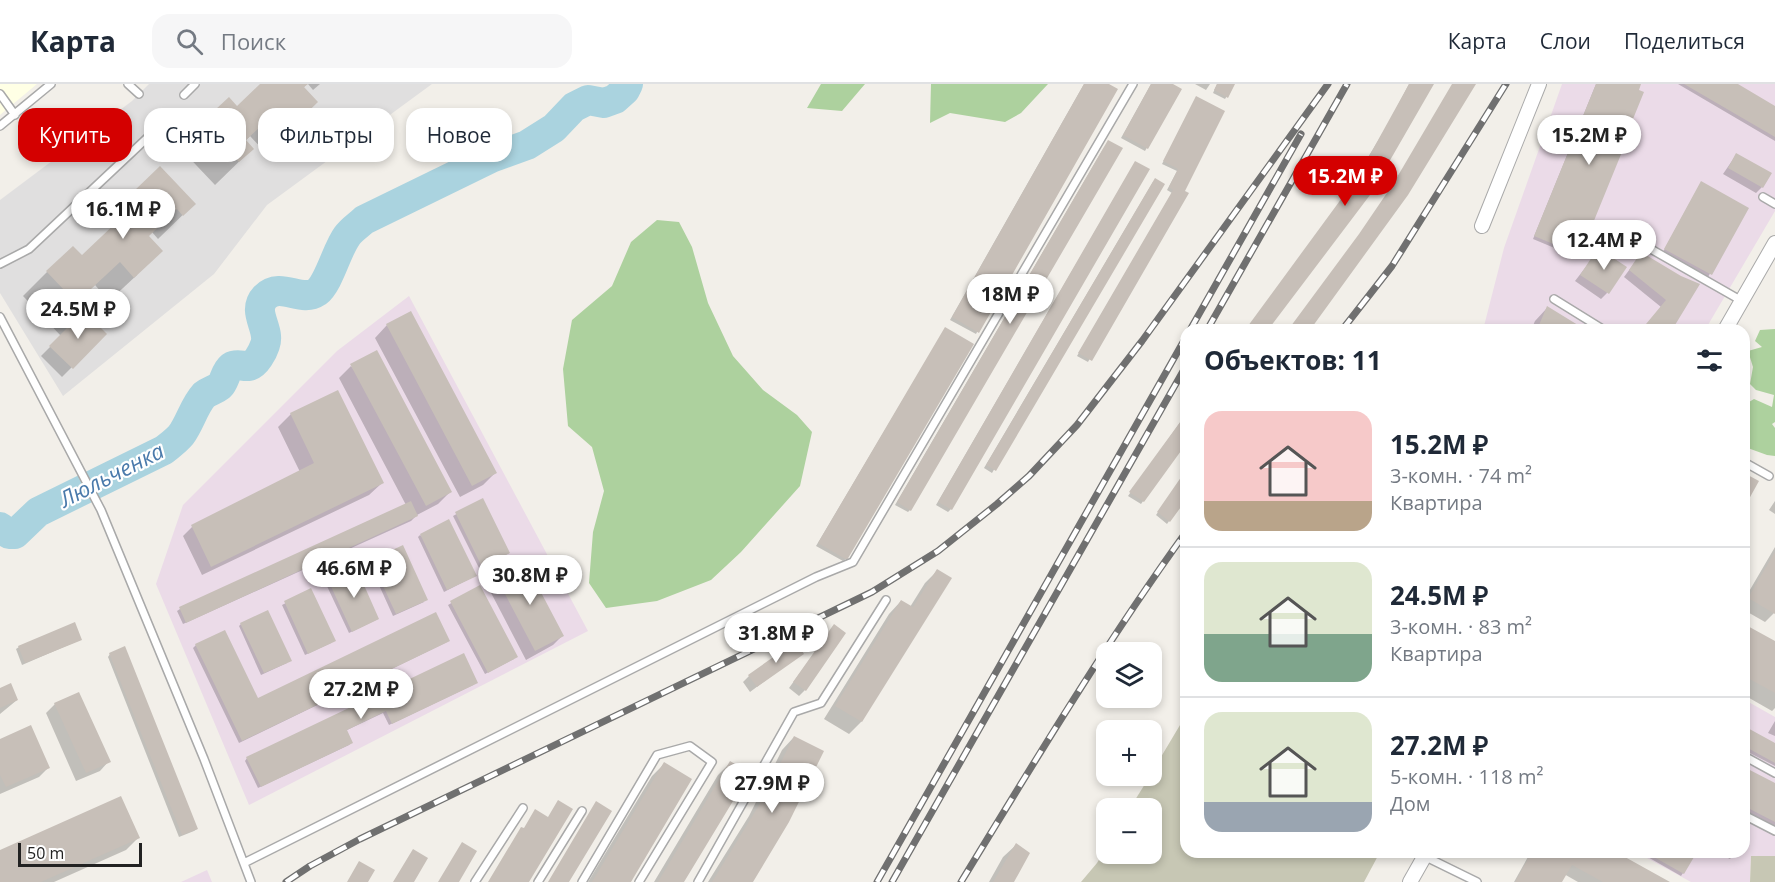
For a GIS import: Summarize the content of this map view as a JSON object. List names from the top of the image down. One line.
{"water":["Люльченка"],"scale_bar":"50 m","page":{"header":"Карта","search":"Поиск","nav":["Карта","Слои","Поделиться"],"chip":["Купить","Снять","Фильтры","Новое"],"price":["15.2M ₽","15.2M ₽","16.1M ₽","12.4M ₽","18M ₽","24.5M ₽","46.6M ₽","30.8M ₽","31.8M ₽","27.2M ₽","27.9M ₽"],"heading":"Объектов: 11","list":[{"name":"15.2M ₽","note":"3-комн. · 74 m² · Квартира"},{"name":"24.5M ₽","note":"3-комн. · 83 m² · Квартира"},{"name":"27.2M ₽","note":"5-комн. · 118 m² · Дом"}],"map_buttons":["+","−"],"scale":"50 m"}}
